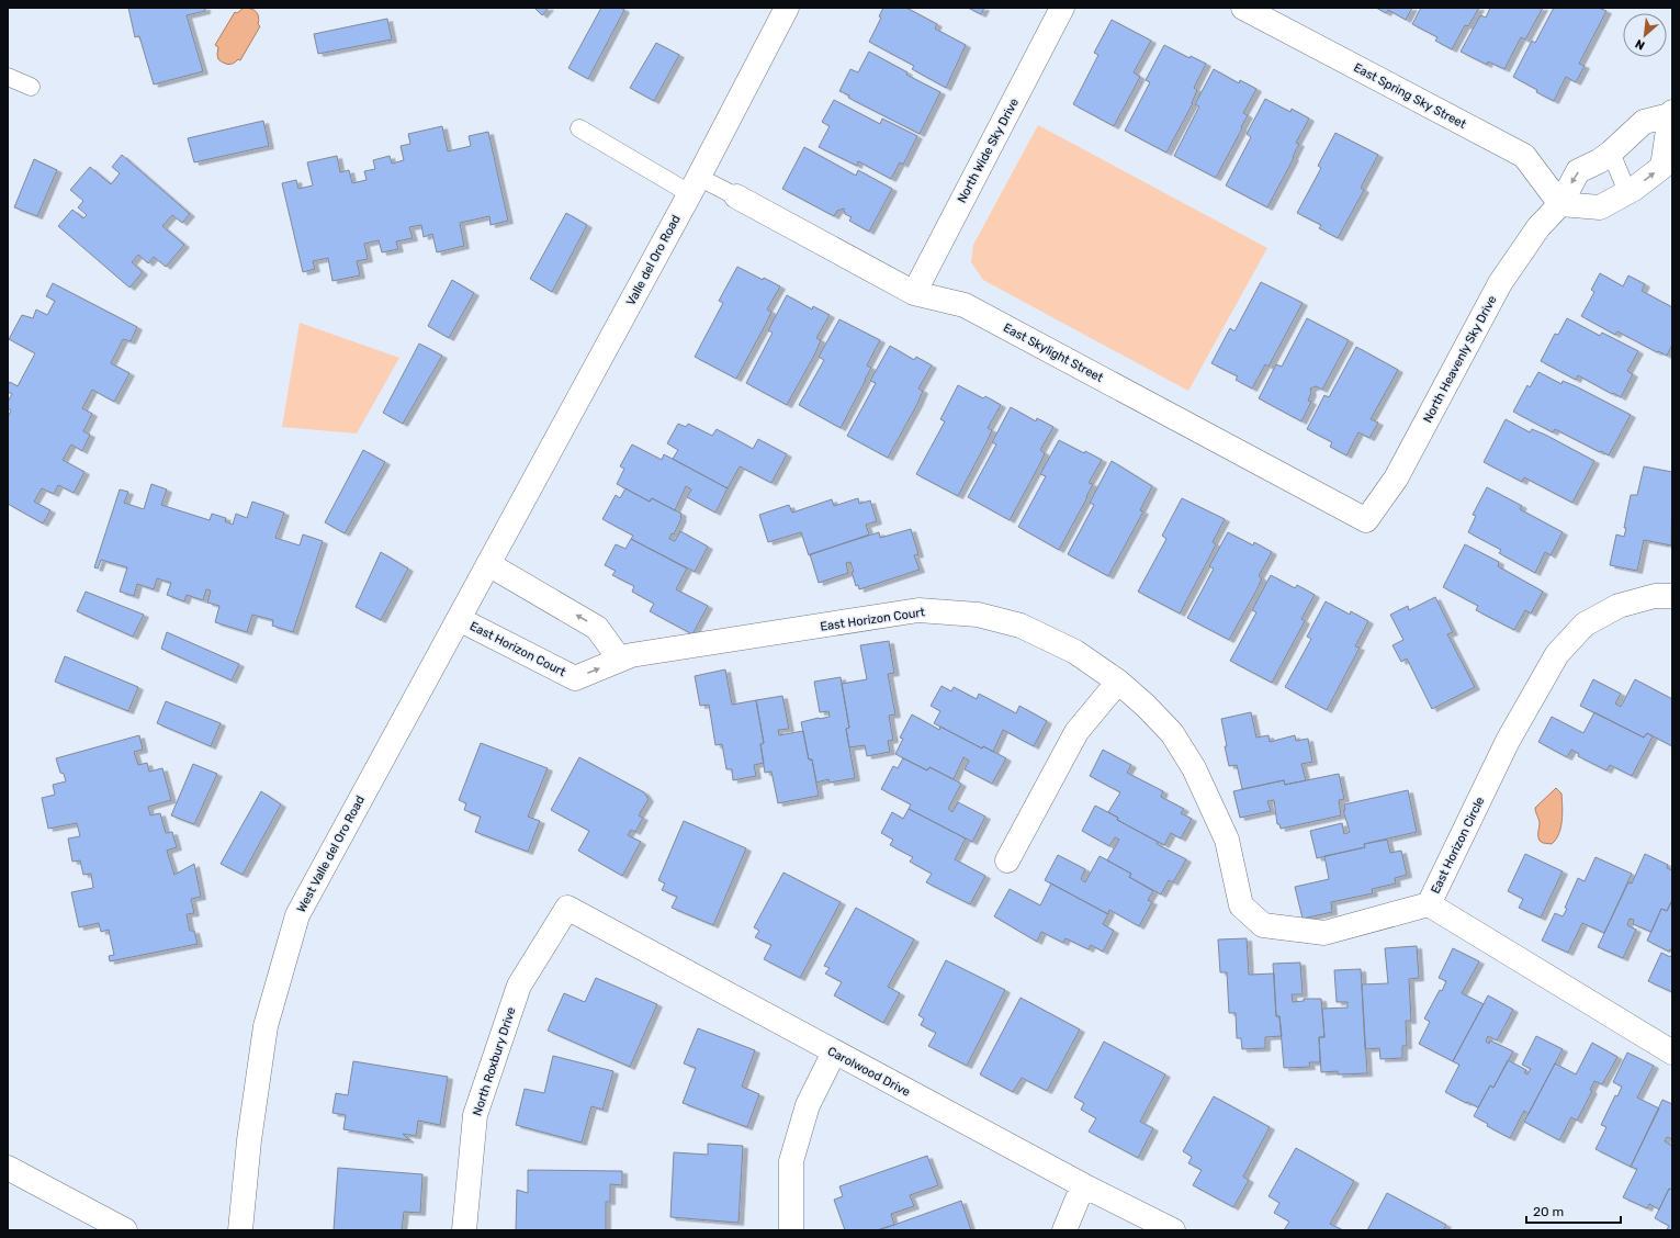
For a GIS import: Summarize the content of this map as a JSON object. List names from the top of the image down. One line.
{"streets":{"street":["East Spring Sky Street","North Wide Sky Drive","Valle del Oro Road","East Skylight Street","North Heavenly Sky Drive","East Horizon Court","East Horizon Circle","West Valle del Oro Road","North Roxbury Drive","Carolwood Drive"]},"crossings":[["East Spring Sky Street","North Heavenly Sky Drive"],["North Wide Sky Drive","East Skylight Street"],["Valle del Oro Road","West Valle del Oro Road"],["East Skylight Street","North Heavenly Sky Drive"],["East Horizon Court","East Horizon Circle"],["East Horizon Court","West Valle del Oro Road"],["North Roxbury Drive","Carolwood Drive"]],"scale_bar":"20 m","north":"bottom left"}
